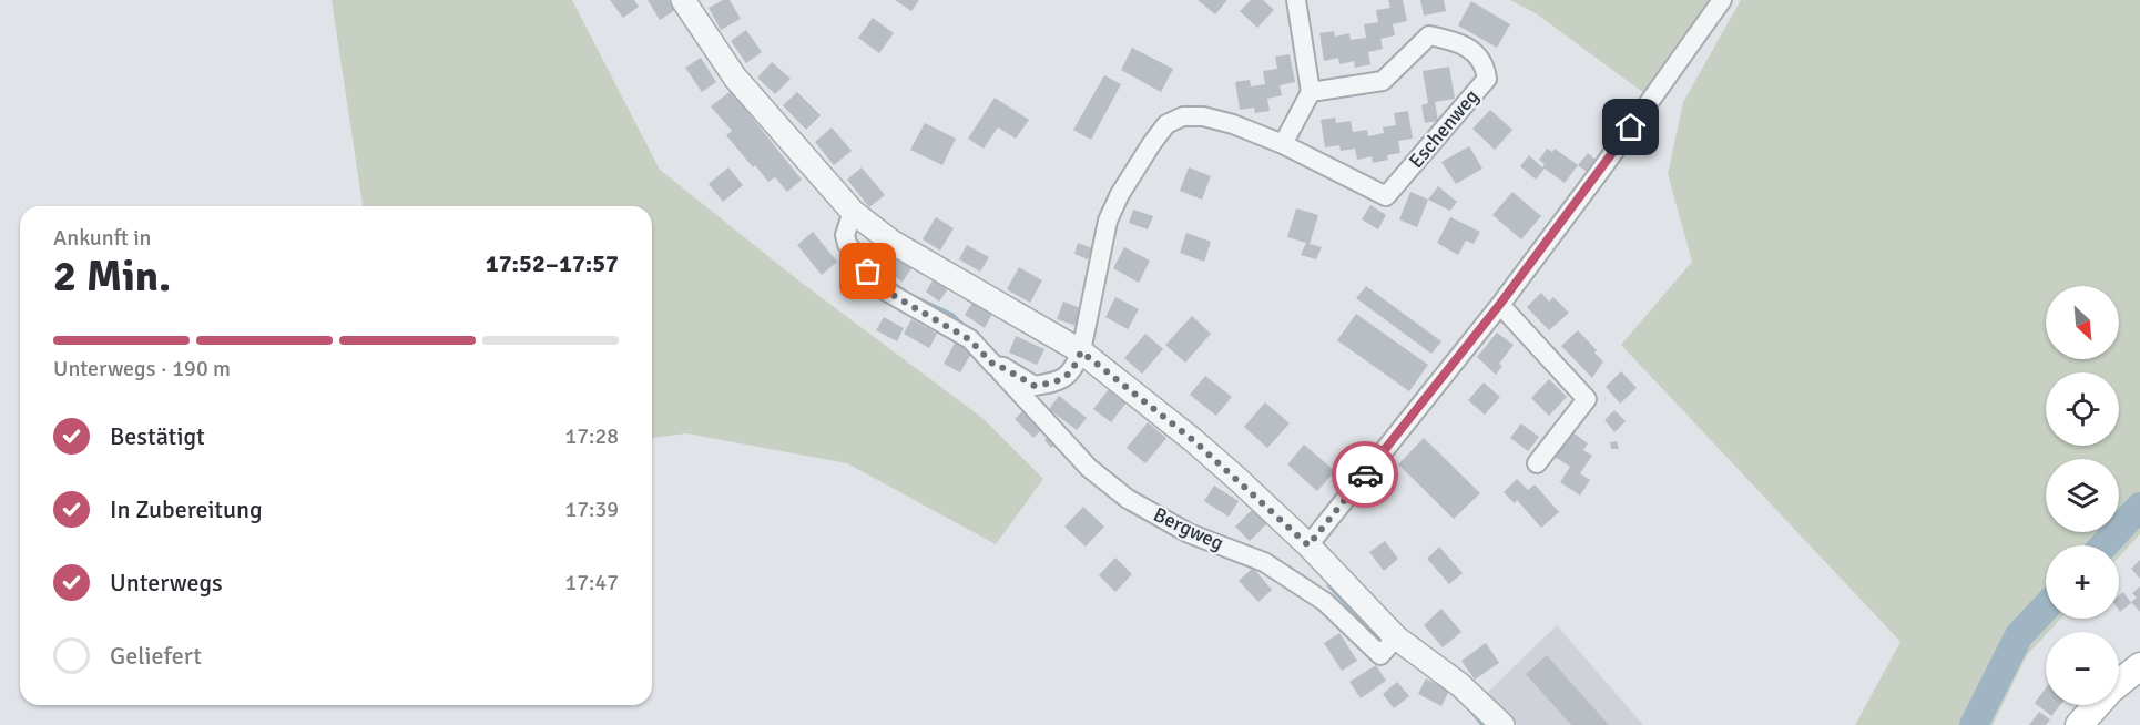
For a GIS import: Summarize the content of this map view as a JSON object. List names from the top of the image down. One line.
{"streets":{"street":["Eschenweg","Bergweg"]},"crossings":[["Eschenweg","Bergweg"]],"north":"bottom right","page":{"heading":["2 Min.","Ankunft in","17:52–17:57"],"map_buttons":["+","−"],"bar":"Unterwegs · 190 m","list":[["Bestätigt","17:28"],["In Zubereitung","17:39"],["Unterwegs","17:47"],"Geliefert"]}}
